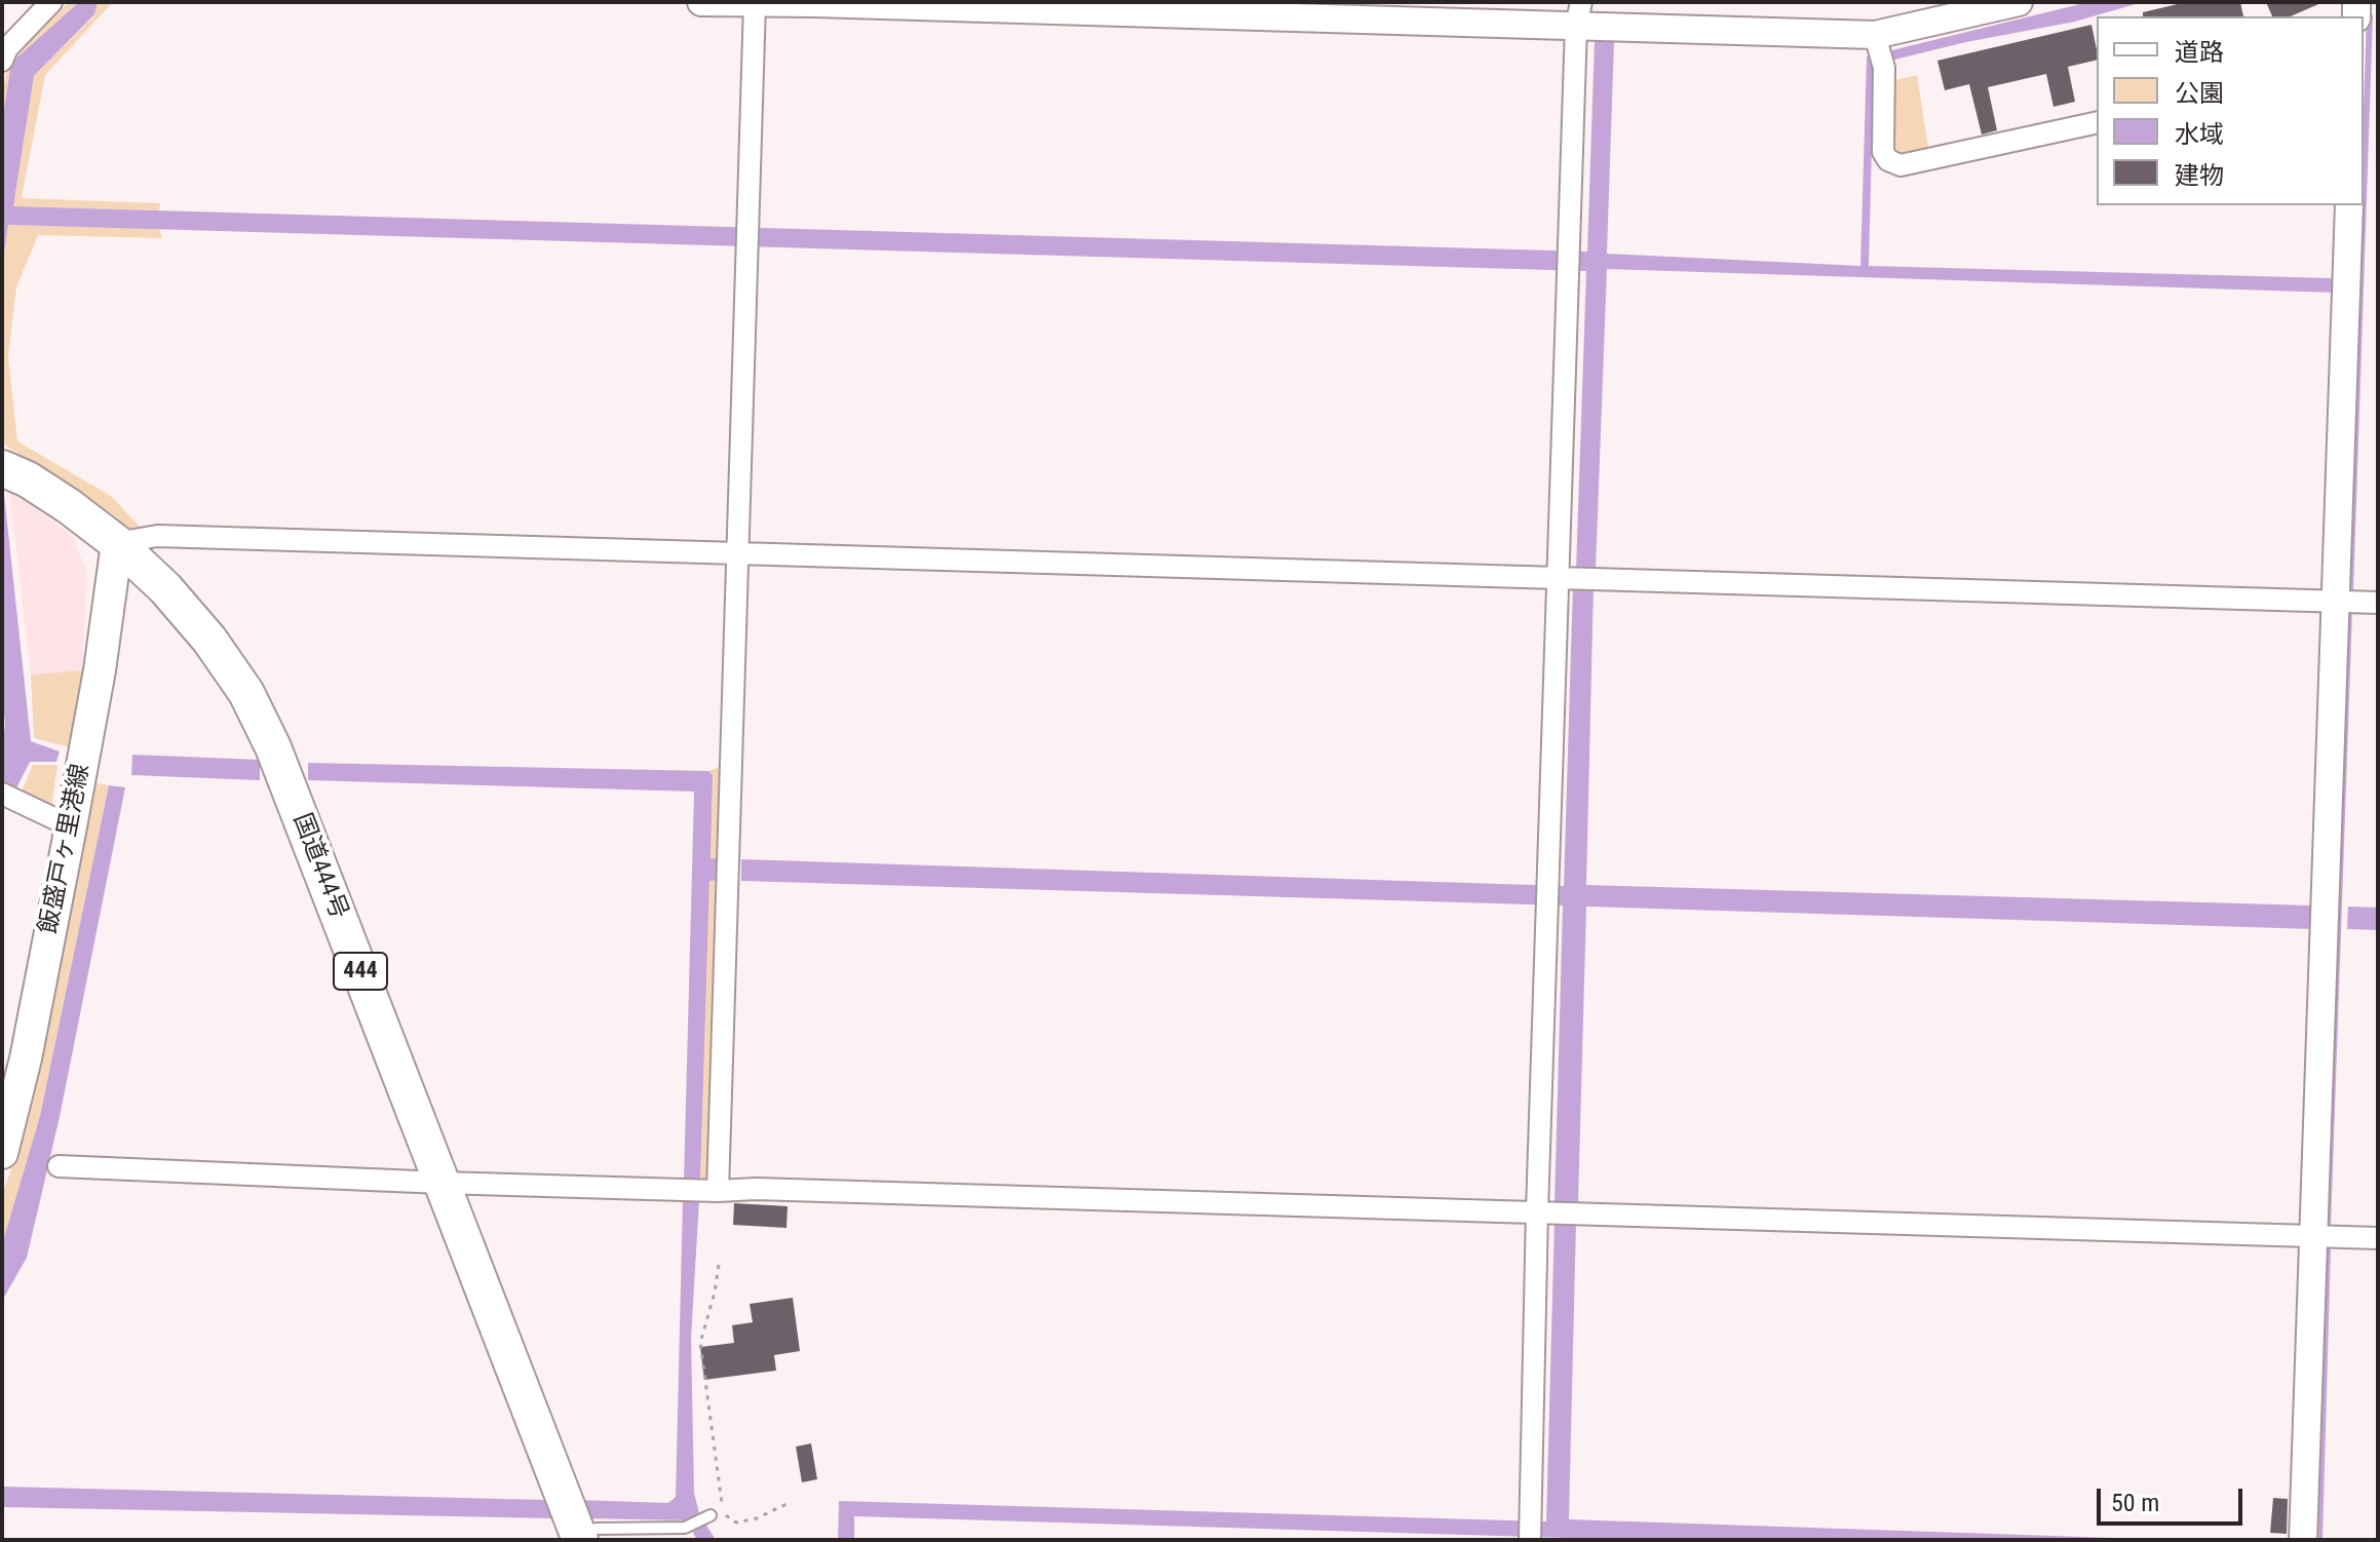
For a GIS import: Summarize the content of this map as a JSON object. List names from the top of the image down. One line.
{"streets":{"highway":["国道444号","444"],"main road":["飯盛戸ヶ里港線"]},"crossings":[["飯盛戸ヶ里港線","国道444号"]],"legend":["道路","公園","水域","建物"],"scale_bar":"50 m"}
